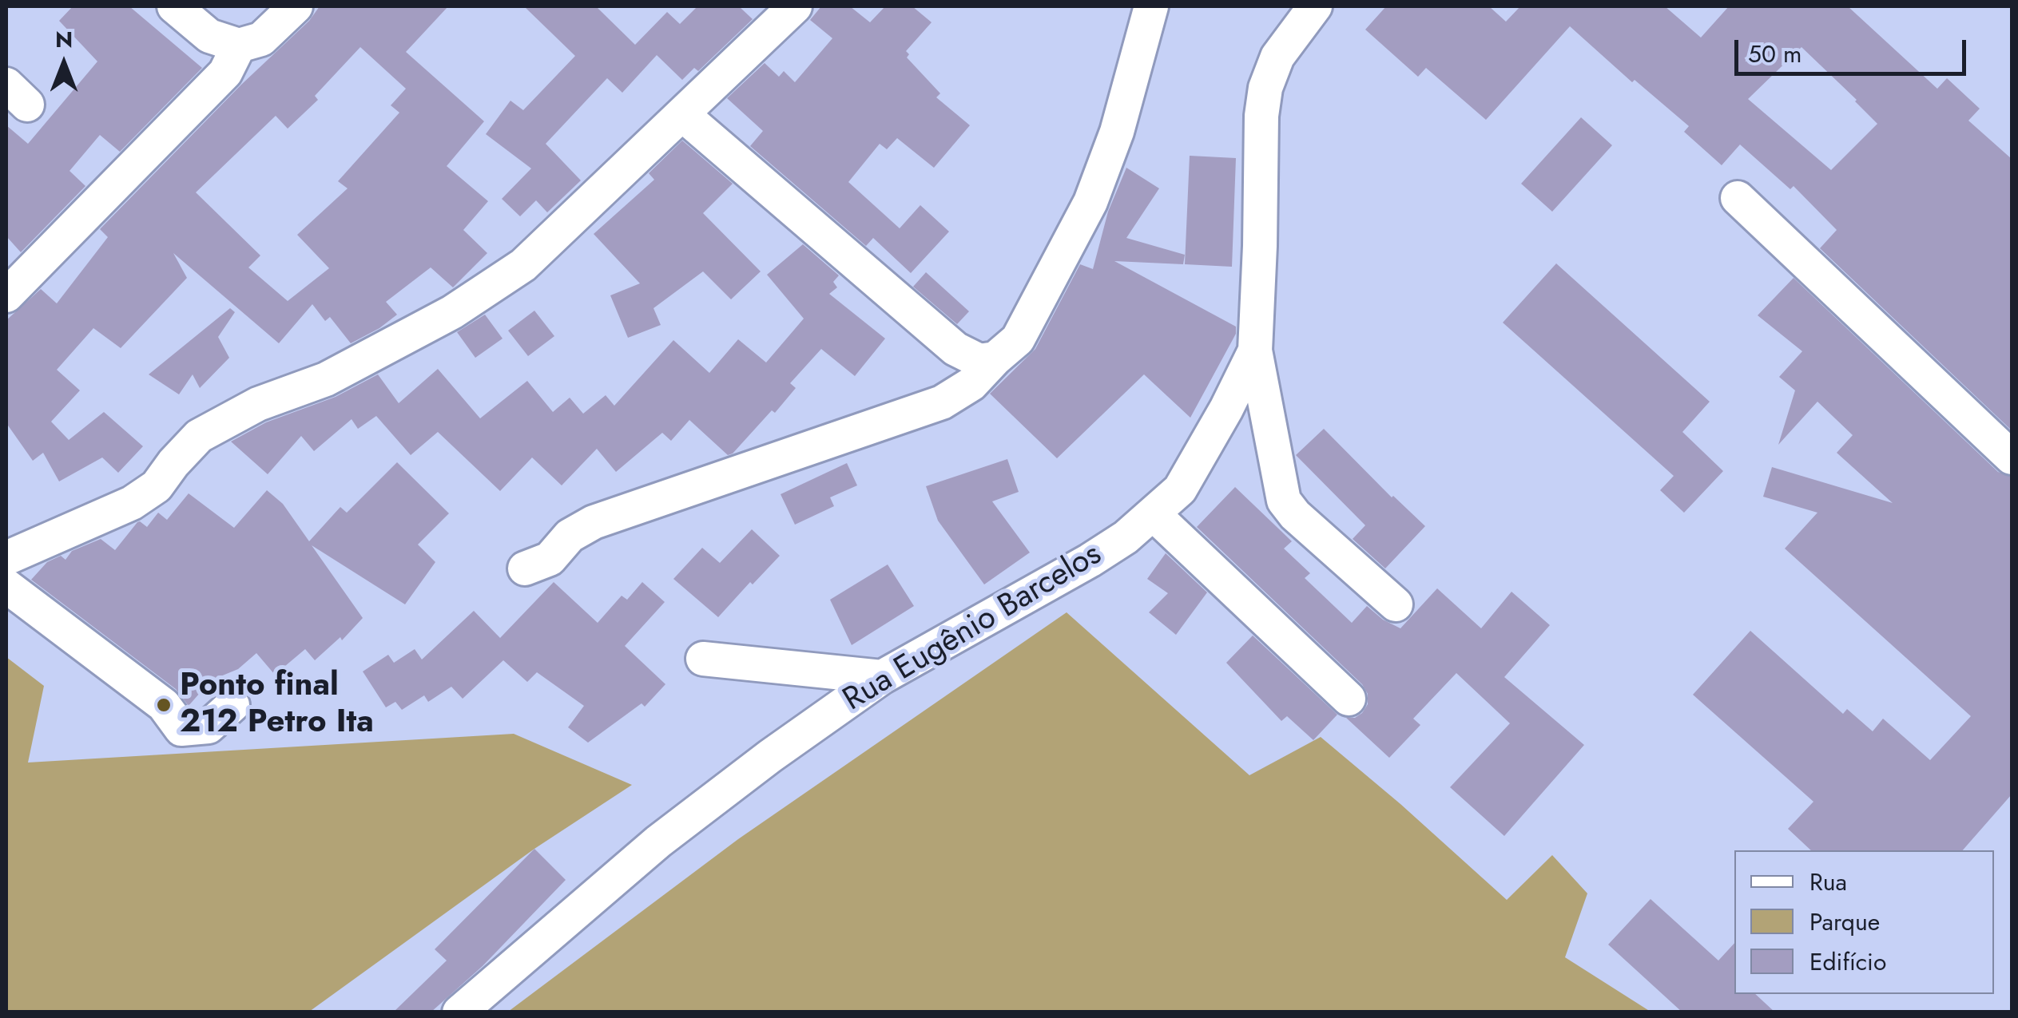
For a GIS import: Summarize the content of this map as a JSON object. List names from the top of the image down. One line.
{"streets":{"street":["Rua Eugênio Barcelos"]},"places":["Ponto final 212 Petro Ita"],"legend":["Rua","Parque","Edifício"],"scale_bar":"50 m","north":"top"}
